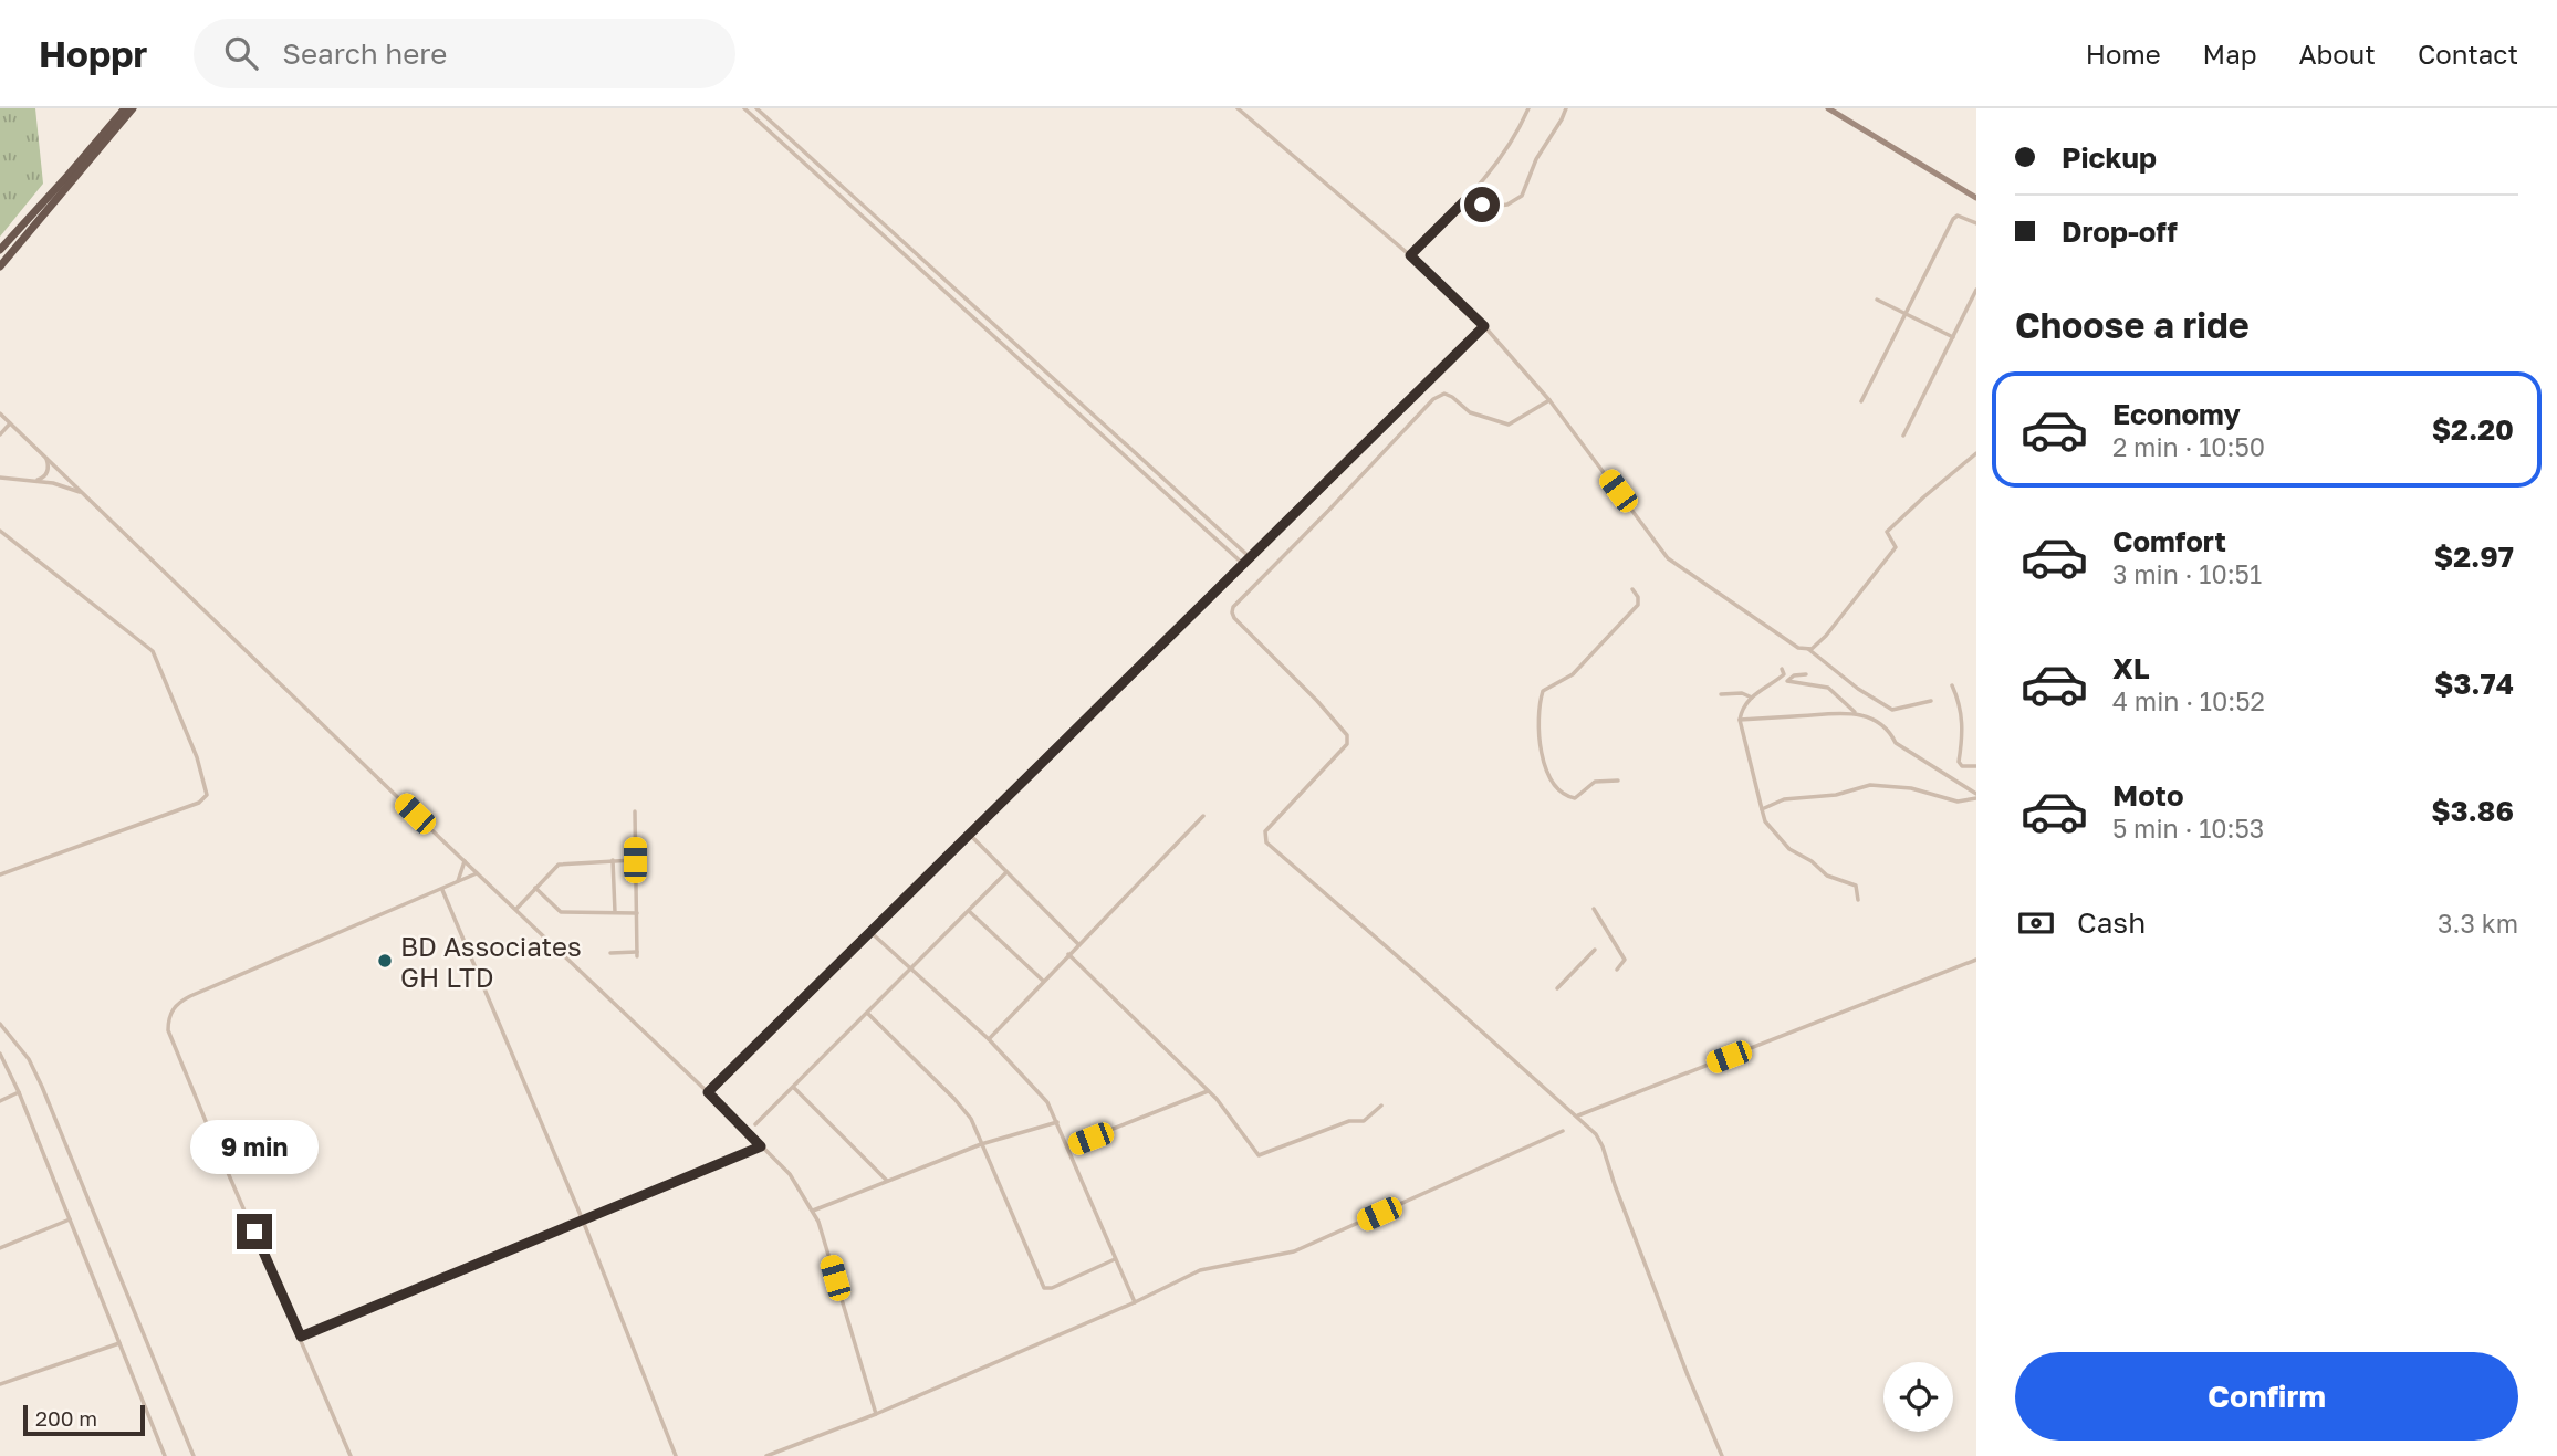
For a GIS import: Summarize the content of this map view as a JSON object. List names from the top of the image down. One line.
{"places":["BD Associates GH LTD"],"scale_bar":"200 m","page":{"header":"Hoppr","search":"Search here","nav":["Home","Map","About","Contact"],"banner":["Pickup","Drop-off"],"heading":"Choose a ride","list":[{"name":"Economy","note":"2 min · 10:50","value":"$2.20"},{"name":"Comfort","note":"3 min · 10:51","value":"$2.97"},{"name":"XL","note":"4 min · 10:52","value":"$3.74"},{"name":"Moto","note":"5 min · 10:53","value":"$3.86"}],"pay":["Cash","3.3 km"],"bubble":"9 min","buttons":"Confirm","scale":"200 m"}}
